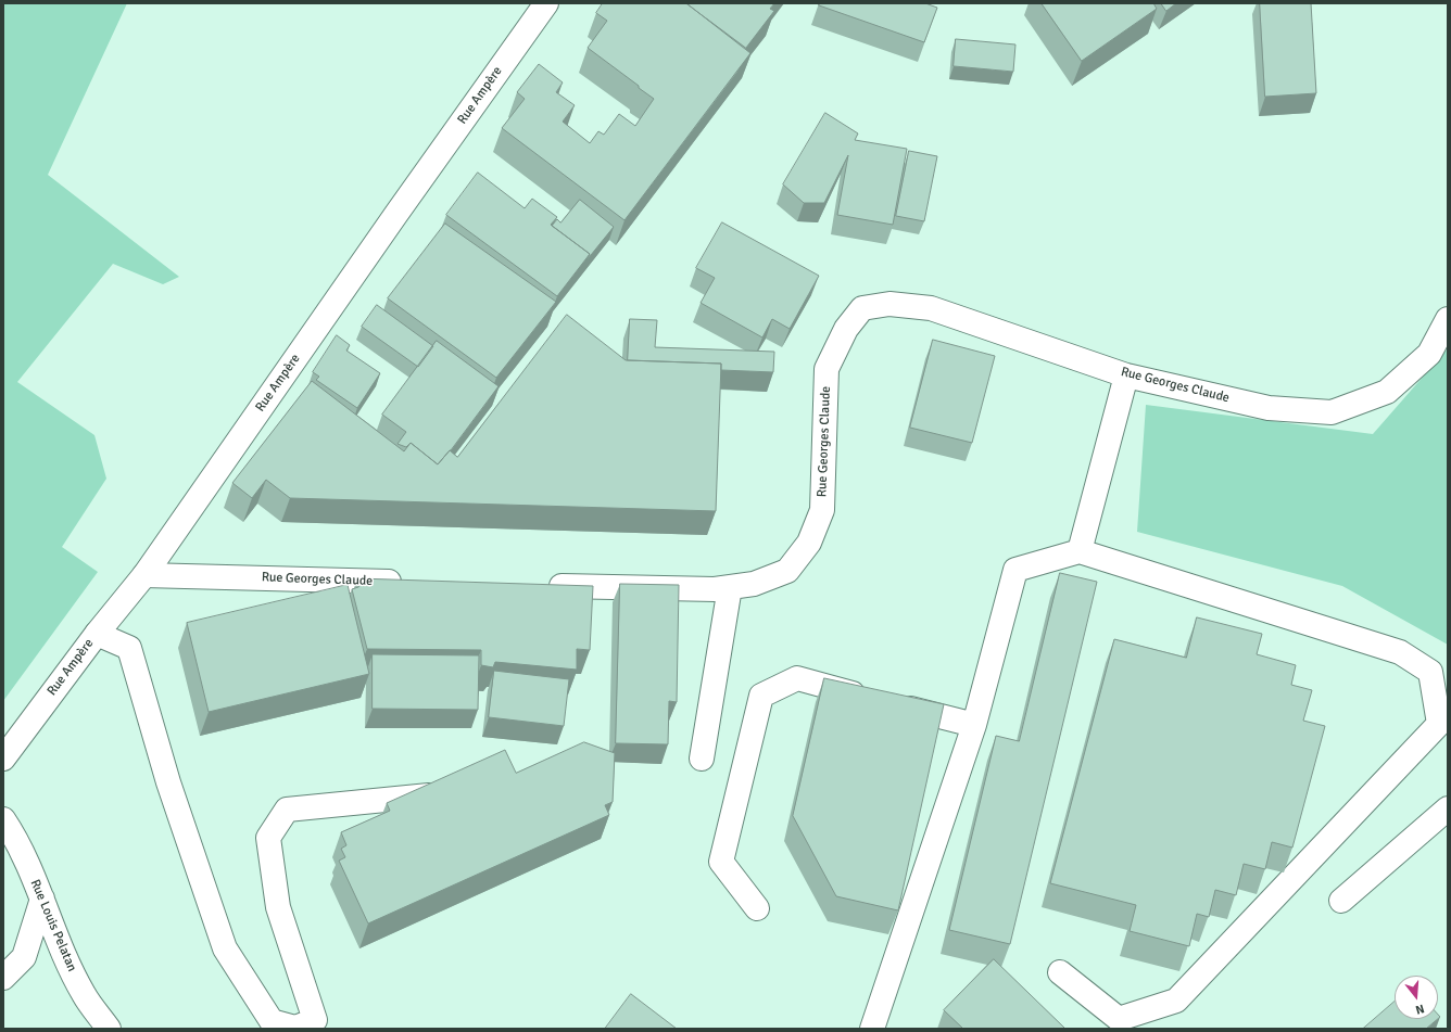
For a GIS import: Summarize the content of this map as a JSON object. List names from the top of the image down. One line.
{"streets":{"street":["Rue Ampère","Rue Georges Claude","Rue Louis Pelatan"]},"crossings":[["Rue Ampère","Rue Georges Claude"]],"north":"bottom"}
